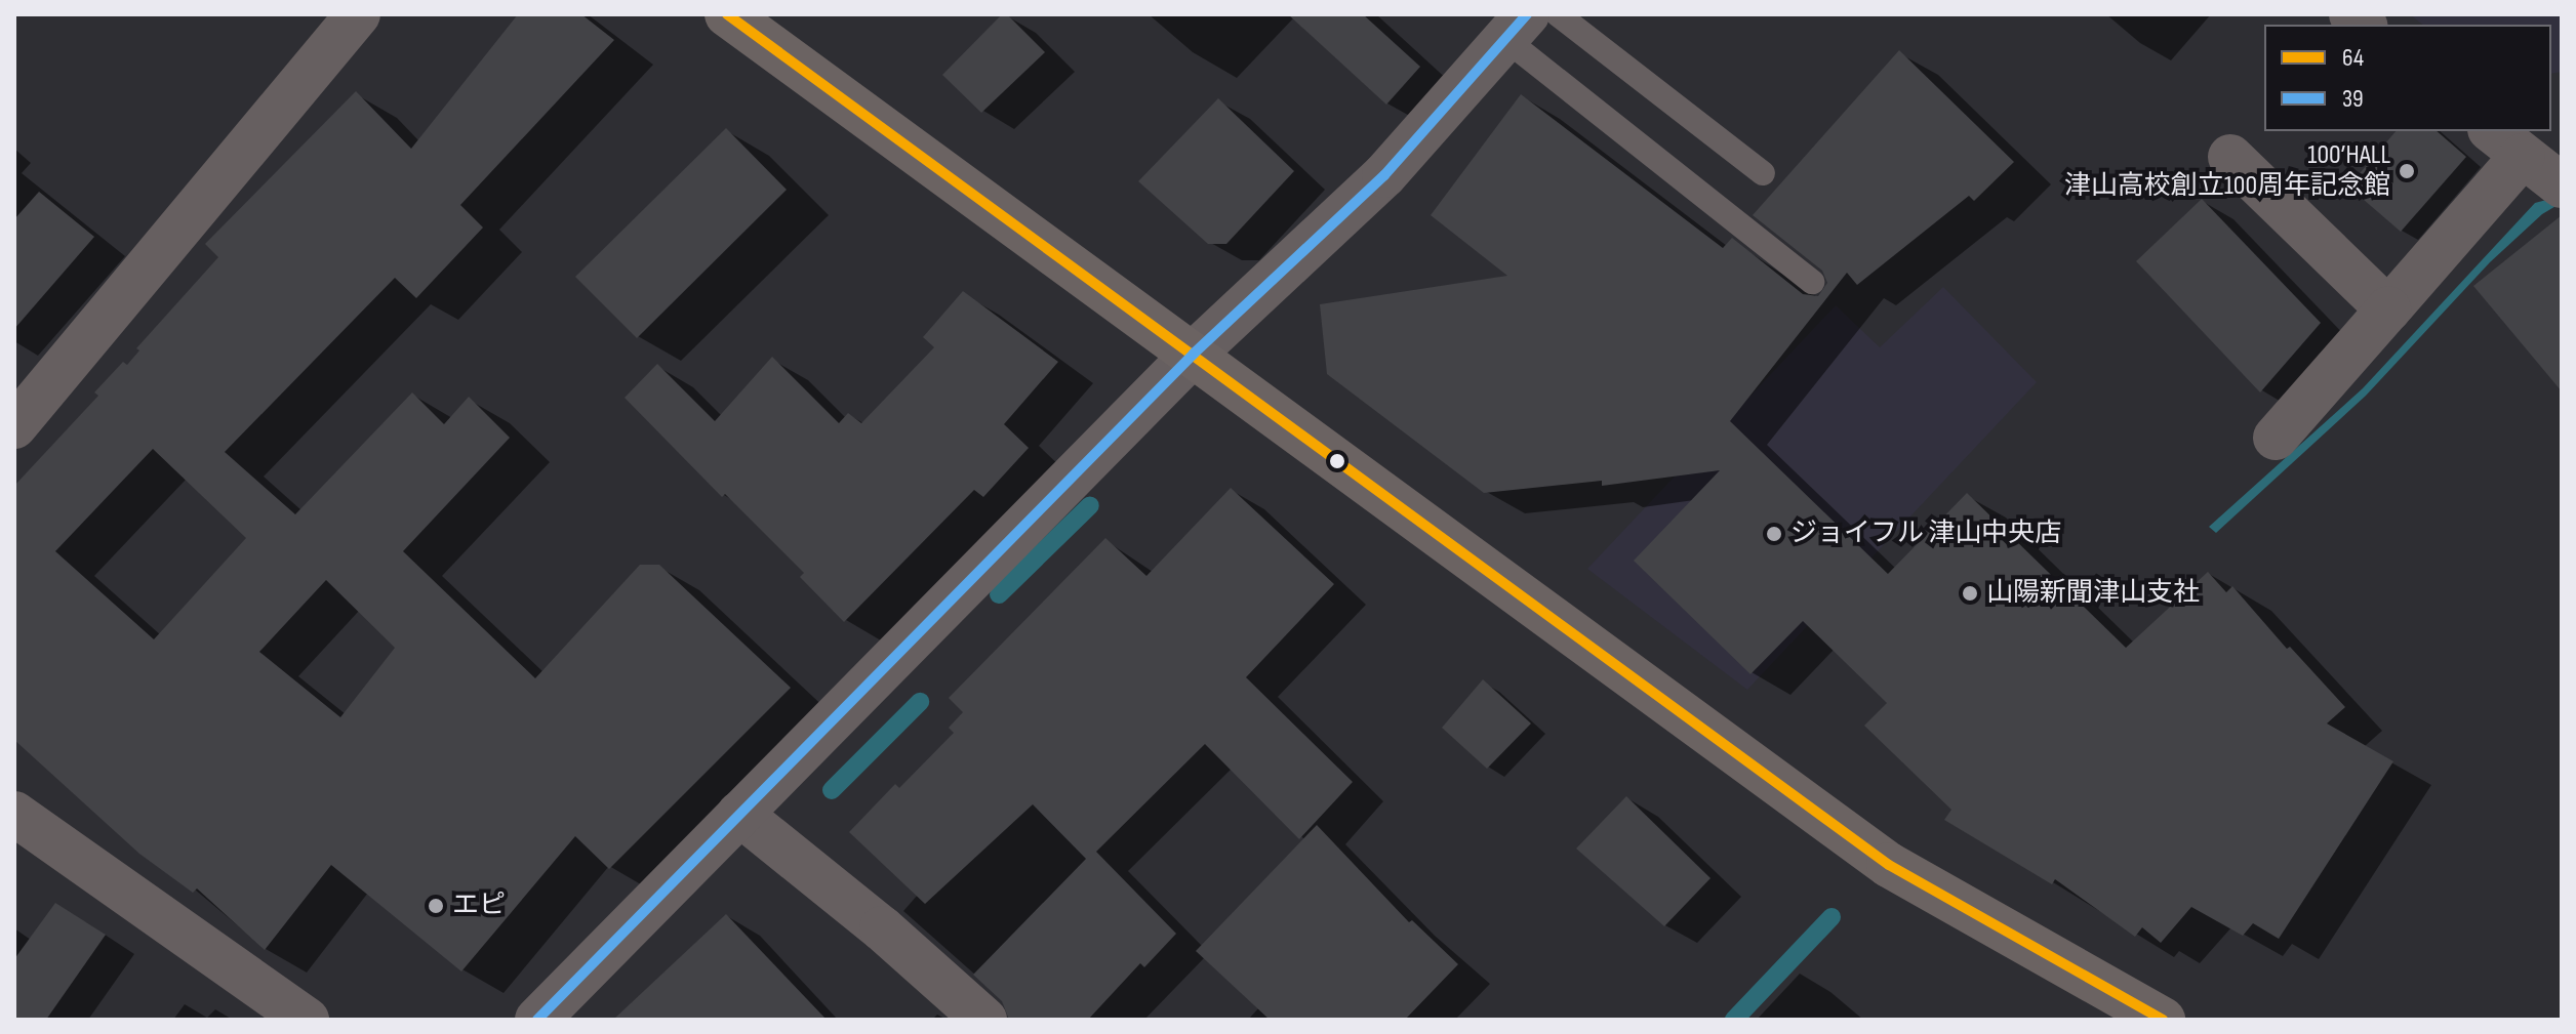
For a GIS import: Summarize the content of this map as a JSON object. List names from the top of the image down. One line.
{"places":["100’HALL 津山高校創立100周年記念館","ジョイフル 津山中央店","山陽新聞津山支社","エピ"],"lines":["transit line 64","transit line 39"],"legend":["64","39"]}
